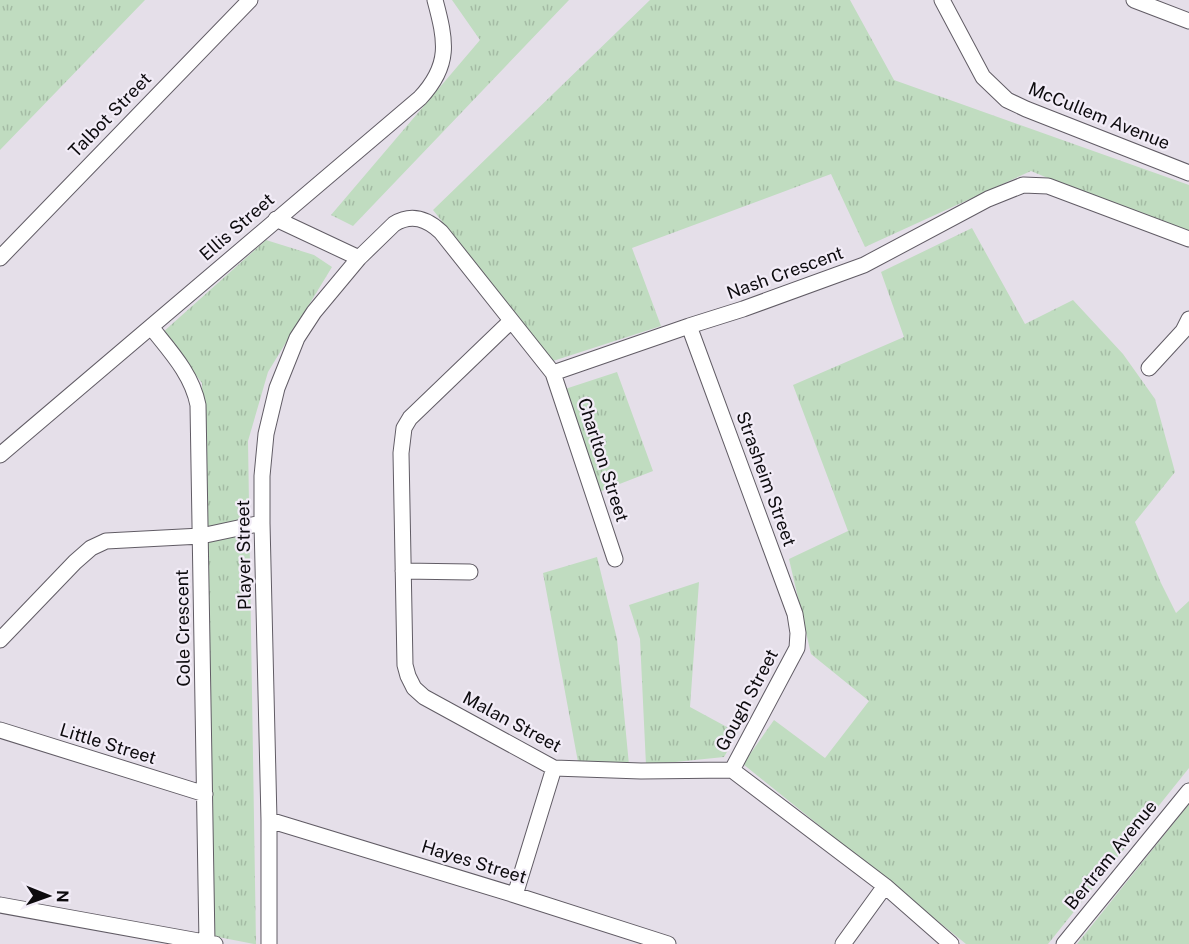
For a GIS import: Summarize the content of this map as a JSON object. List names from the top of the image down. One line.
{"streets":{"street":["Talbot Street","McCullem Avenue","Ellis Street","Nash Crescent","Charlton Street","Strasheim Street","Player Street","Cole Crescent","Gough Street","Malan Street","Little Street","Bertram Avenue","Hayes Street"]},"crossings":[["Ellis Street","Cole Crescent"],["Nash Crescent","Charlton Street"],["Nash Crescent","Strasheim Street"],["Strasheim Street","Gough Street"],["Player Street","Malan Street"],["Player Street","Hayes Street"],["Cole Crescent","Little Street"],["Gough Street","Malan Street"]],"north":"right"}
